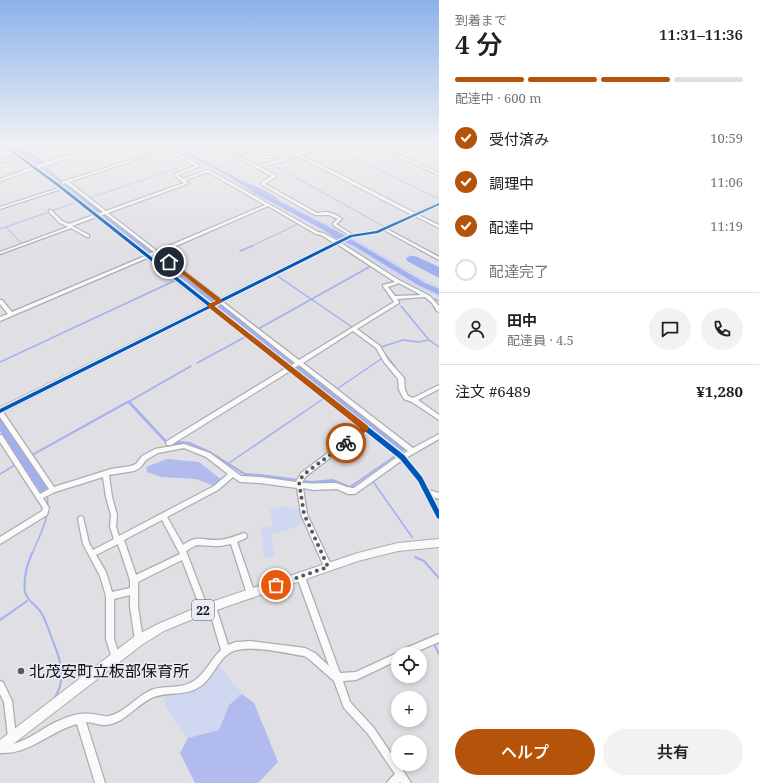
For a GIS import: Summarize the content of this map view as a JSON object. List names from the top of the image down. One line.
{"streets":{"main road":["22"]},"places":["北茂安町立板部保育所"],"page":{"heading":["4 分","到着まで","11:31–11:36"],"panel":["田中","配達員 · 4.5","注文 #6489","¥1,280"],"bar":"配達中 · 600 m","list":[["受付済み","10:59"],["調理中","11:06"],["配達中","11:19"],"配達完了"],"map_buttons":["+","−"],"buttons":["ヘルプ","共有"]}}
